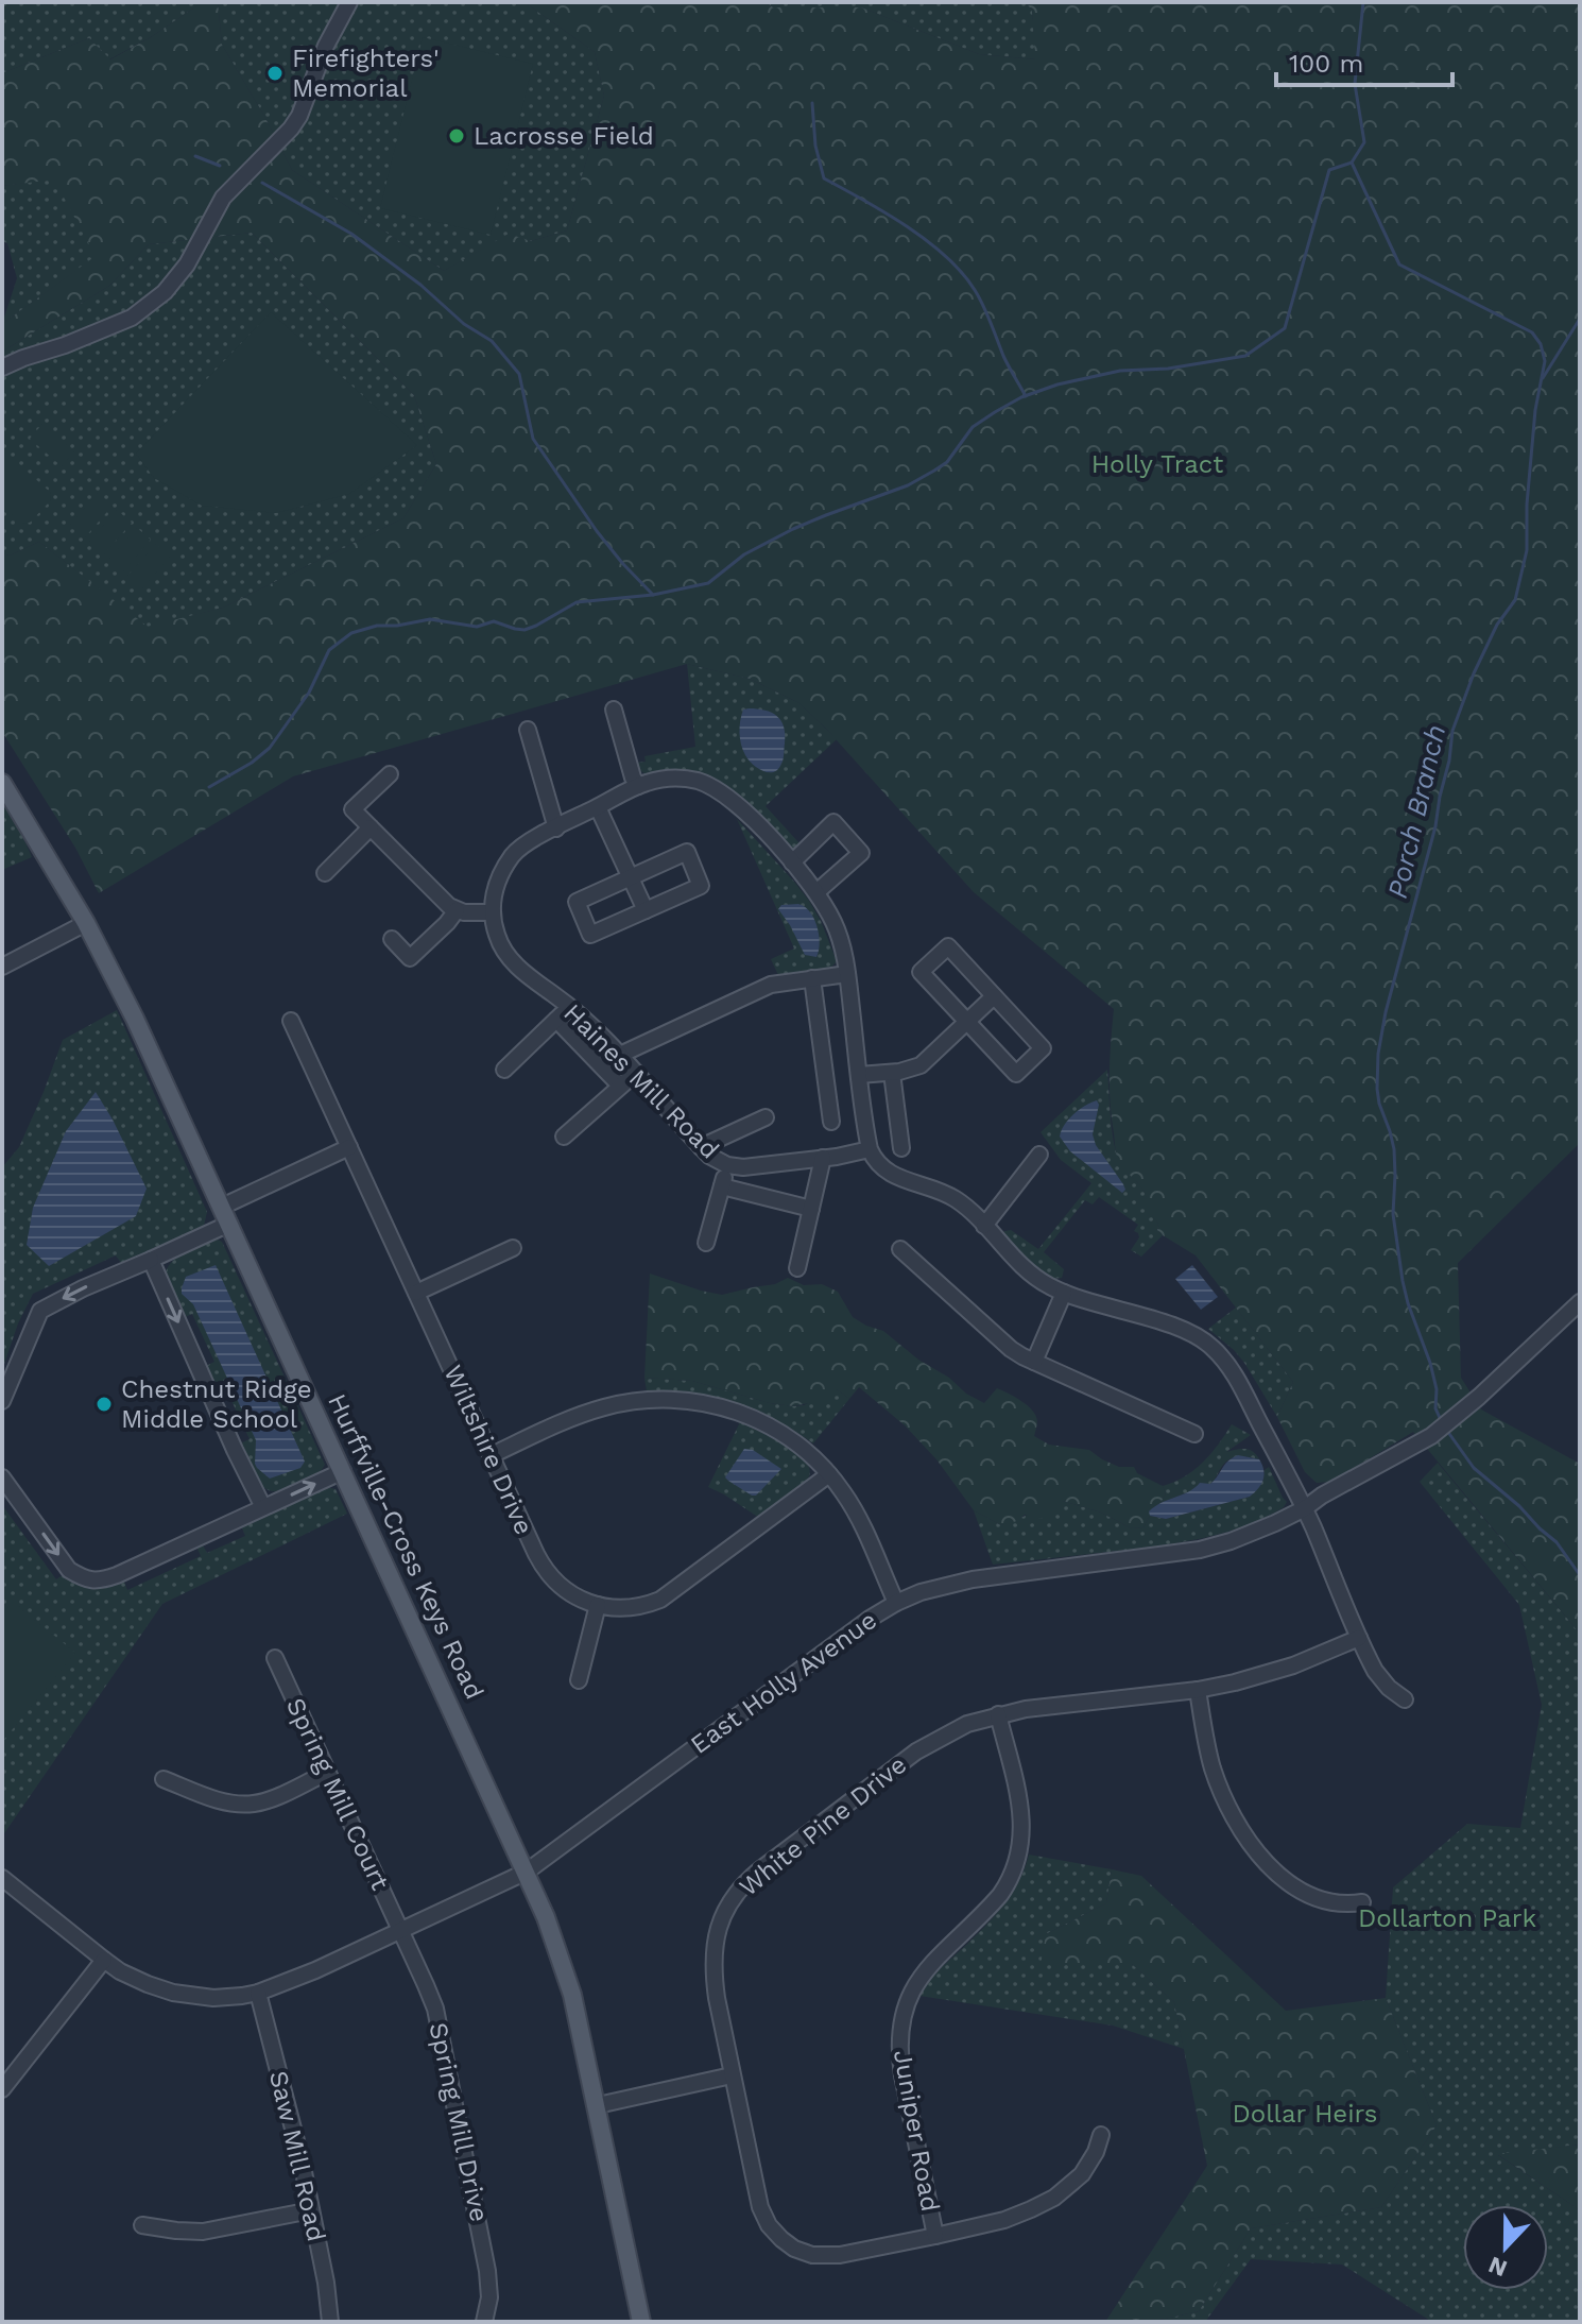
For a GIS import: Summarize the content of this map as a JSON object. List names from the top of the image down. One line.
{"streets":{"main road":["Hurffville-Cross Keys Road"],"street":["Haines Mill Road","Wiltshire Drive","East Holly Avenue","Spring Mill Court","White Pine Drive","Spring Mill Drive","Juniper Road","Saw Mill Road"]},"crossings":[["Hurffville-Cross Keys Road","East Holly Avenue"],["East Holly Avenue","Spring Mill Court"],["East Holly Avenue","Spring Mill Drive"],["East Holly Avenue","Saw Mill Road"],["Spring Mill Court","Spring Mill Drive"],["White Pine Drive","Juniper Road"]],"water":["Porch Branch"],"parks":["Holly Tract","Dollarton Park","Dollar Heirs"],"places":["Firefighters' Memorial","Lacrosse Field","Chestnut Ridge Middle School"],"scale_bar":"100 m","north":"bottom"}
